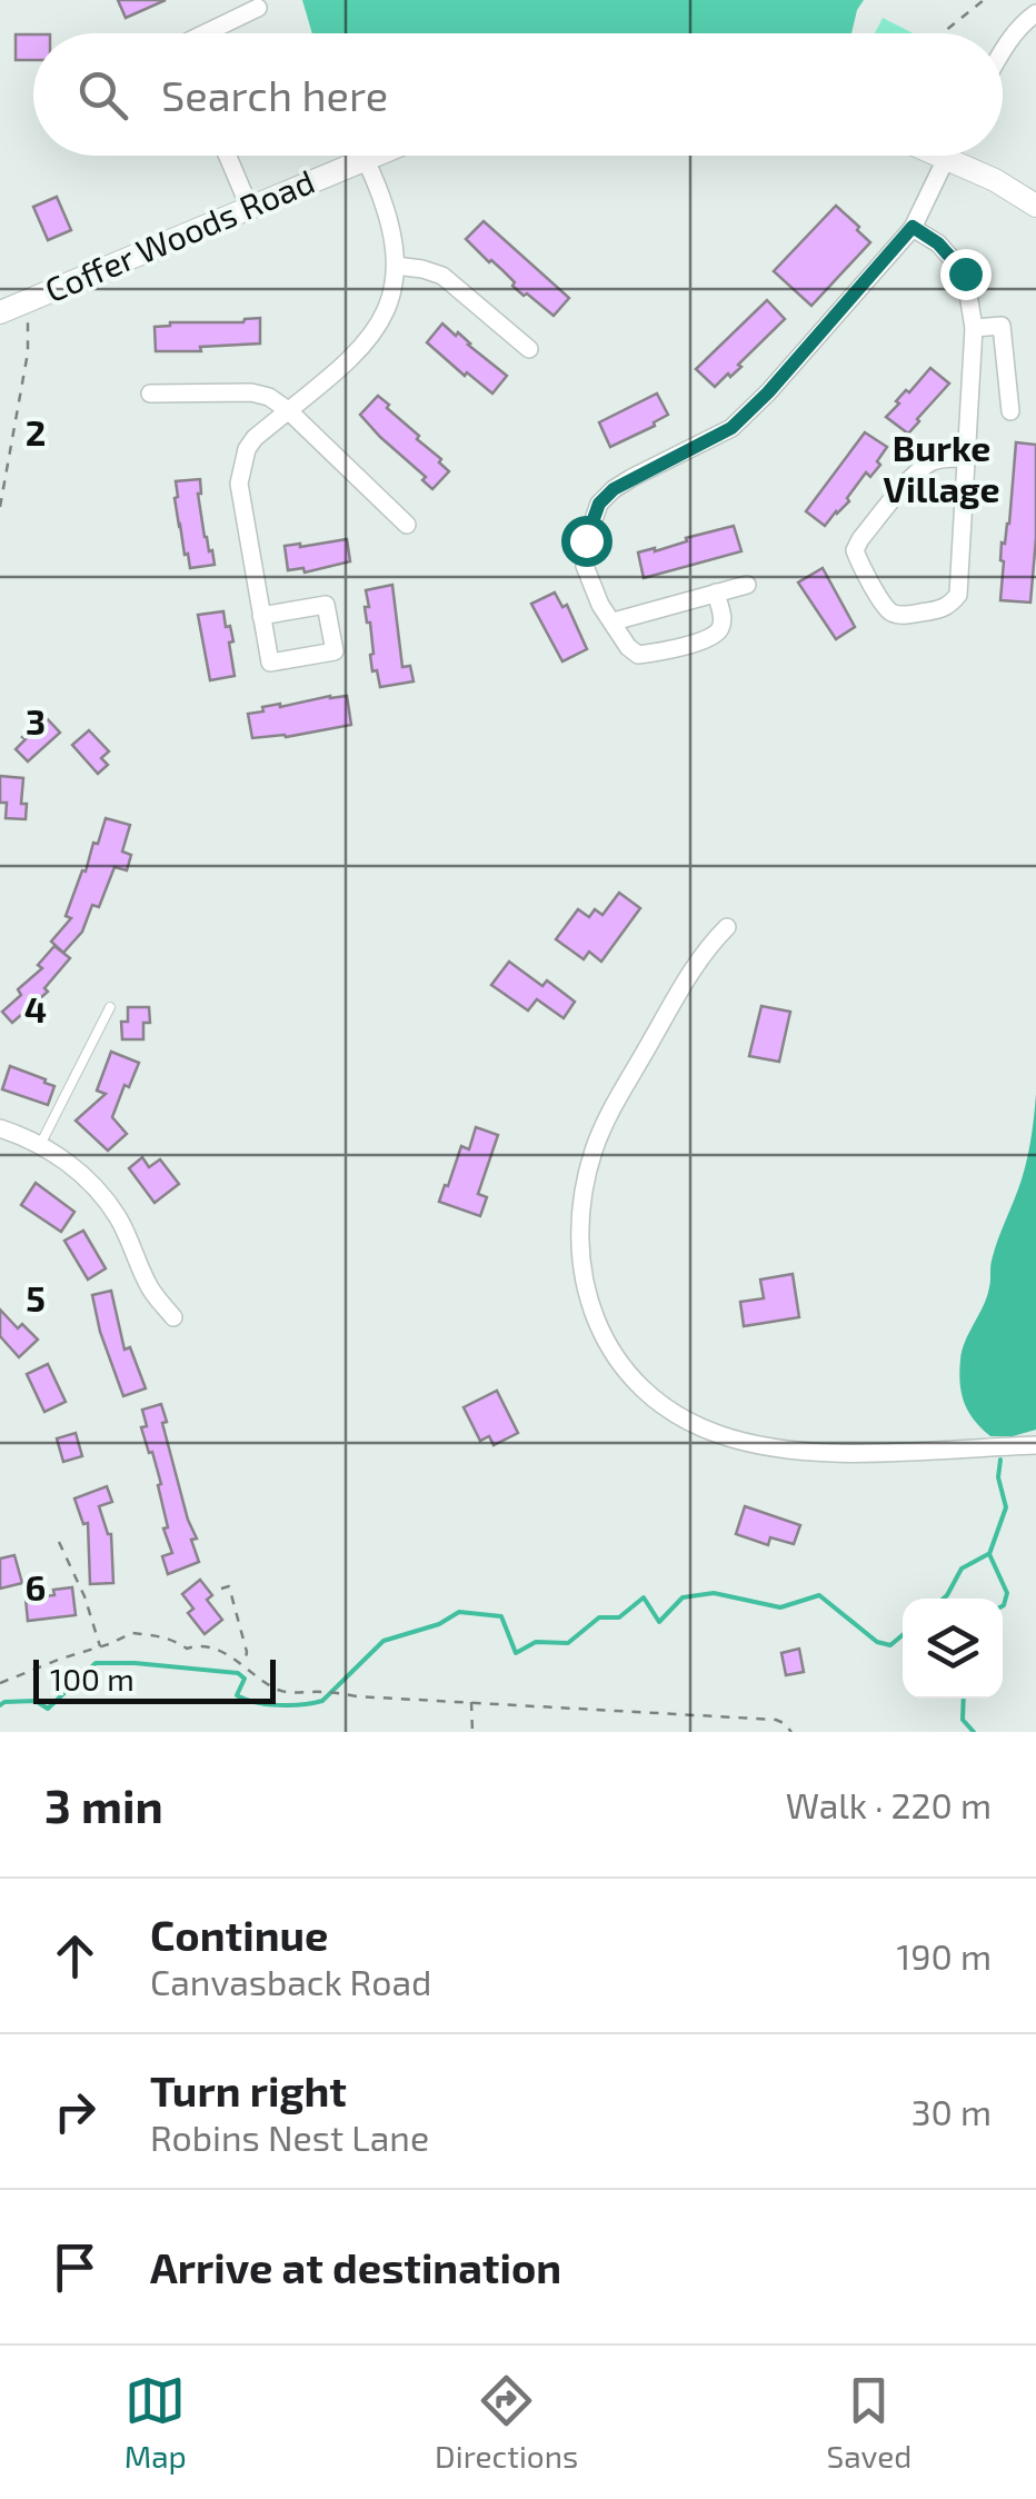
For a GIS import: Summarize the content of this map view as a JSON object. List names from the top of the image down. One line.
{"streets":{"street":["Coffer Woods Road"]},"districts":["Burke Village"],"scale_bar":"100 m","page":{"search":"Search here","scale":"100 m","heading":["3 min","Walk · 220 m"],"list":[["Continue","Canvasback Road","190 m"],["Turn right","Robins Nest Lane","30 m"],"Arrive at destination"],"nav":["Map","Directions","Saved"]},"grid":{"rows":["2","3","4","5","6"]}}
